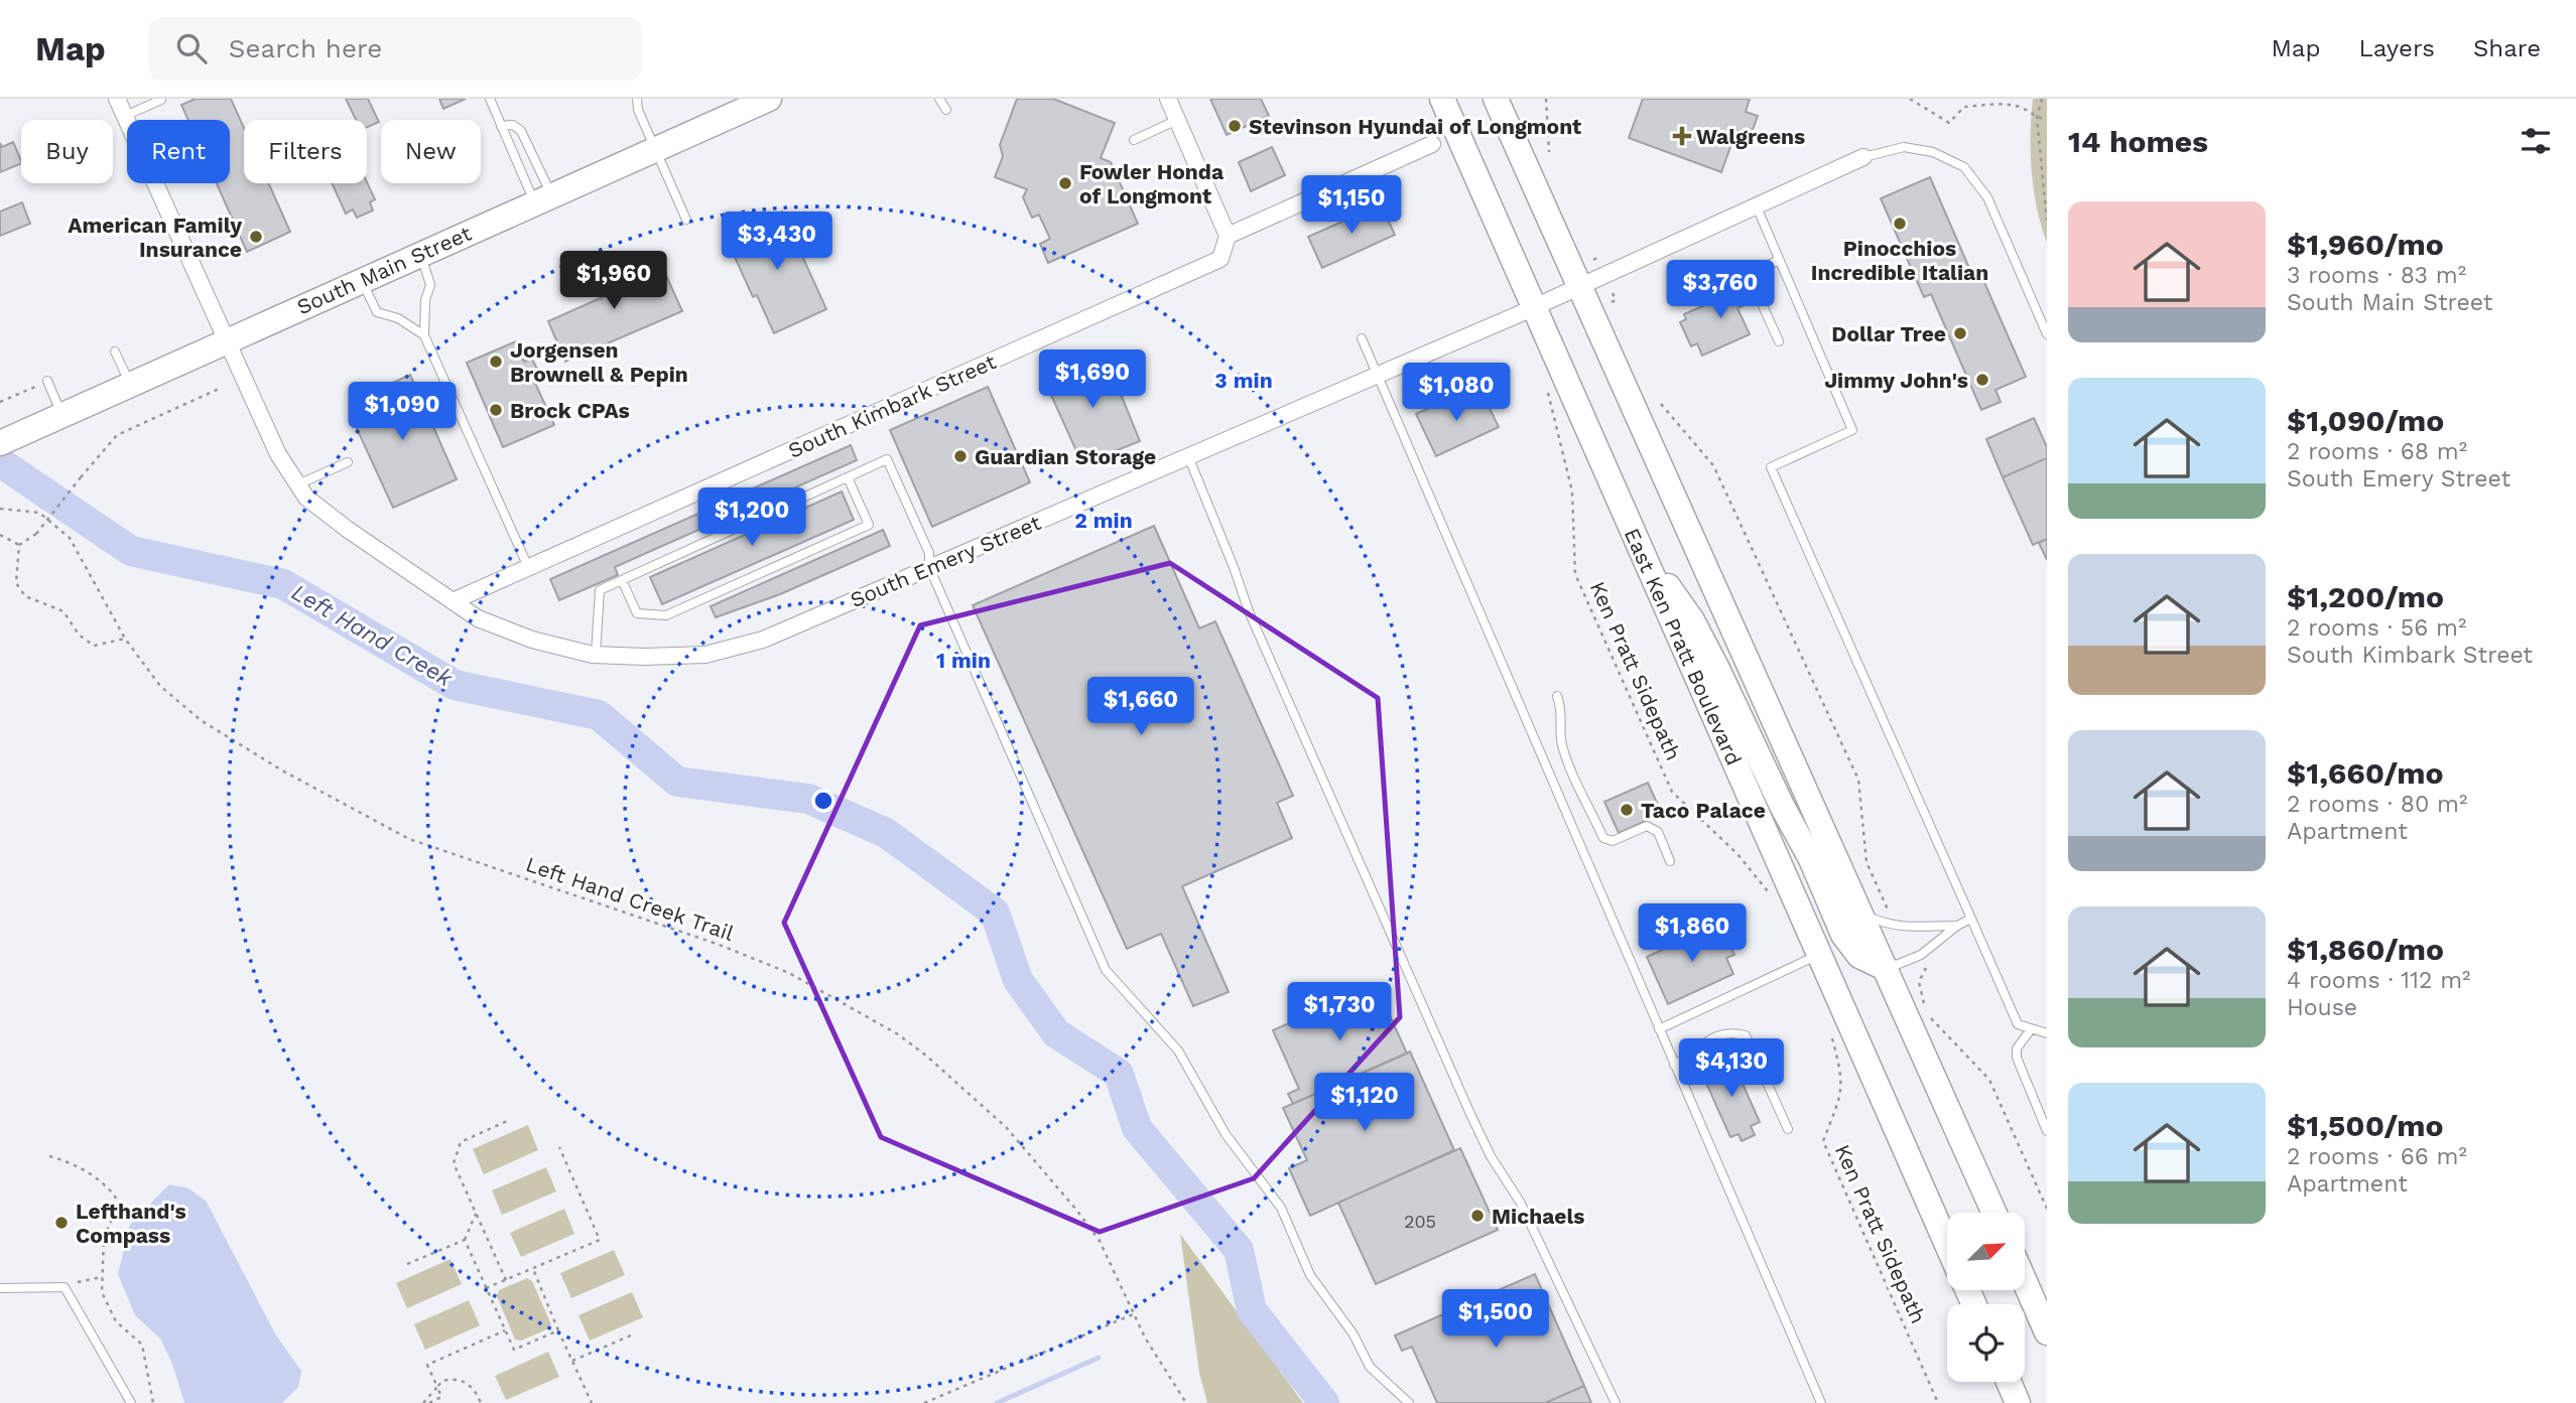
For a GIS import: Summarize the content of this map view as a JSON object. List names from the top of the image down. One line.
{"streets":{"main road":["South Main Street","East Ken Pratt Boulevard"],"street":["South Kimbark Street","South Emery Street"],"path":["Ken Pratt Sidepath","Left Hand Creek Trail"]},"crossings":[["South Main Street","South Emery Street"],["South Kimbark Street","South Emery Street"],["South Emery Street","East Ken Pratt Boulevard"]],"water":["Left Hand Creek"],"places":{"other":["Stevinson Hyundai of Longmont","Fowler Honda of Longmont","Pinocchios Incredible Italian","American Family Insurance","Dollar Tree","Jorgensen Brownell & Pepin","Jimmy John's","Brock CPAs","Guardian Storage","Taco Palace","Michaels","Lefthand's Compass"],"health":["Walgreens"]},"house_numbers":["205"],"north":"top right","page":{"header":"Map","search":"Search here","nav":["Map","Layers","Share"],"heading":"14 homes","chip":["Buy","Rent","Filters","New"],"price":["$1,150","$3,430","$1,960","$3,760","$1,690","$1,080","$1,090","$1,200","$1,660","$1,860","$1,730","$4,130","$1,120","$1,500"],"list":[{"name":"$1,960/mo","note":"3 rooms · 83 m² · South Main Street"},{"name":"$1,090/mo","note":"2 rooms · 68 m² · South Emery Street"},{"name":"$1,200/mo","note":"2 rooms · 56 m² · South Kimbark Street"},{"name":"$1,660/mo","note":"2 rooms · 80 m² · Apartment"},{"name":"$1,860/mo","note":"4 rooms · 112 m² · House"},{"name":"$1,500/mo","note":"2 rooms · 66 m² · Apartment"}]},"rings":["3 min","2 min","1 min"]}
